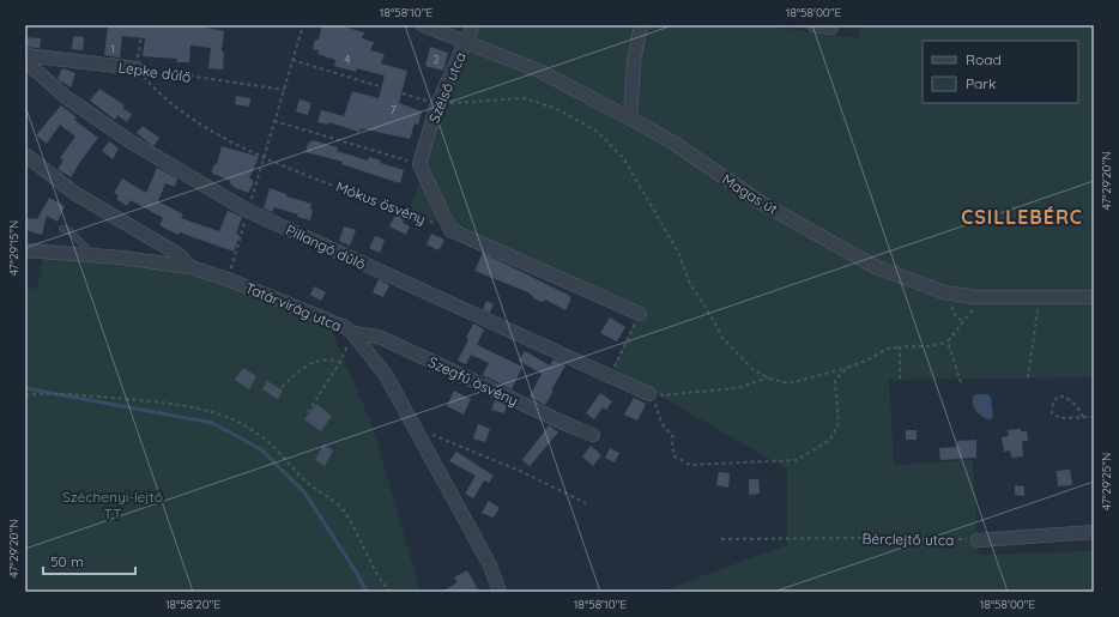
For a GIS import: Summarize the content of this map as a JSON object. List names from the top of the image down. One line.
{"streets":{"street":["Lepke dűlő","Szélső utca","Magas út","Pillangó dűlő","Tatárvirág utca","Szegfű ösvény"],"path":["Mókus ösvény","Bérclejtő utca"]},"crossings":[["Lepke dűlő","Mókus ösvény"],["Szélső utca","Magas út"],["Tatárvirág utca","Szegfű ösvény"]],"districts":["CSILLEBÉRC"],"parks":["Széchenyi-lejtő TT"],"house_numbers":["1","4","2","7"],"legend":["Road","Park"],"scale_bar":"50 m","coordinates":["18°58'10\"E","18°58'00\"E","47°29'20\"N","47°29'15\"N","47°29'25\"N","18°58'20\"E"]}
